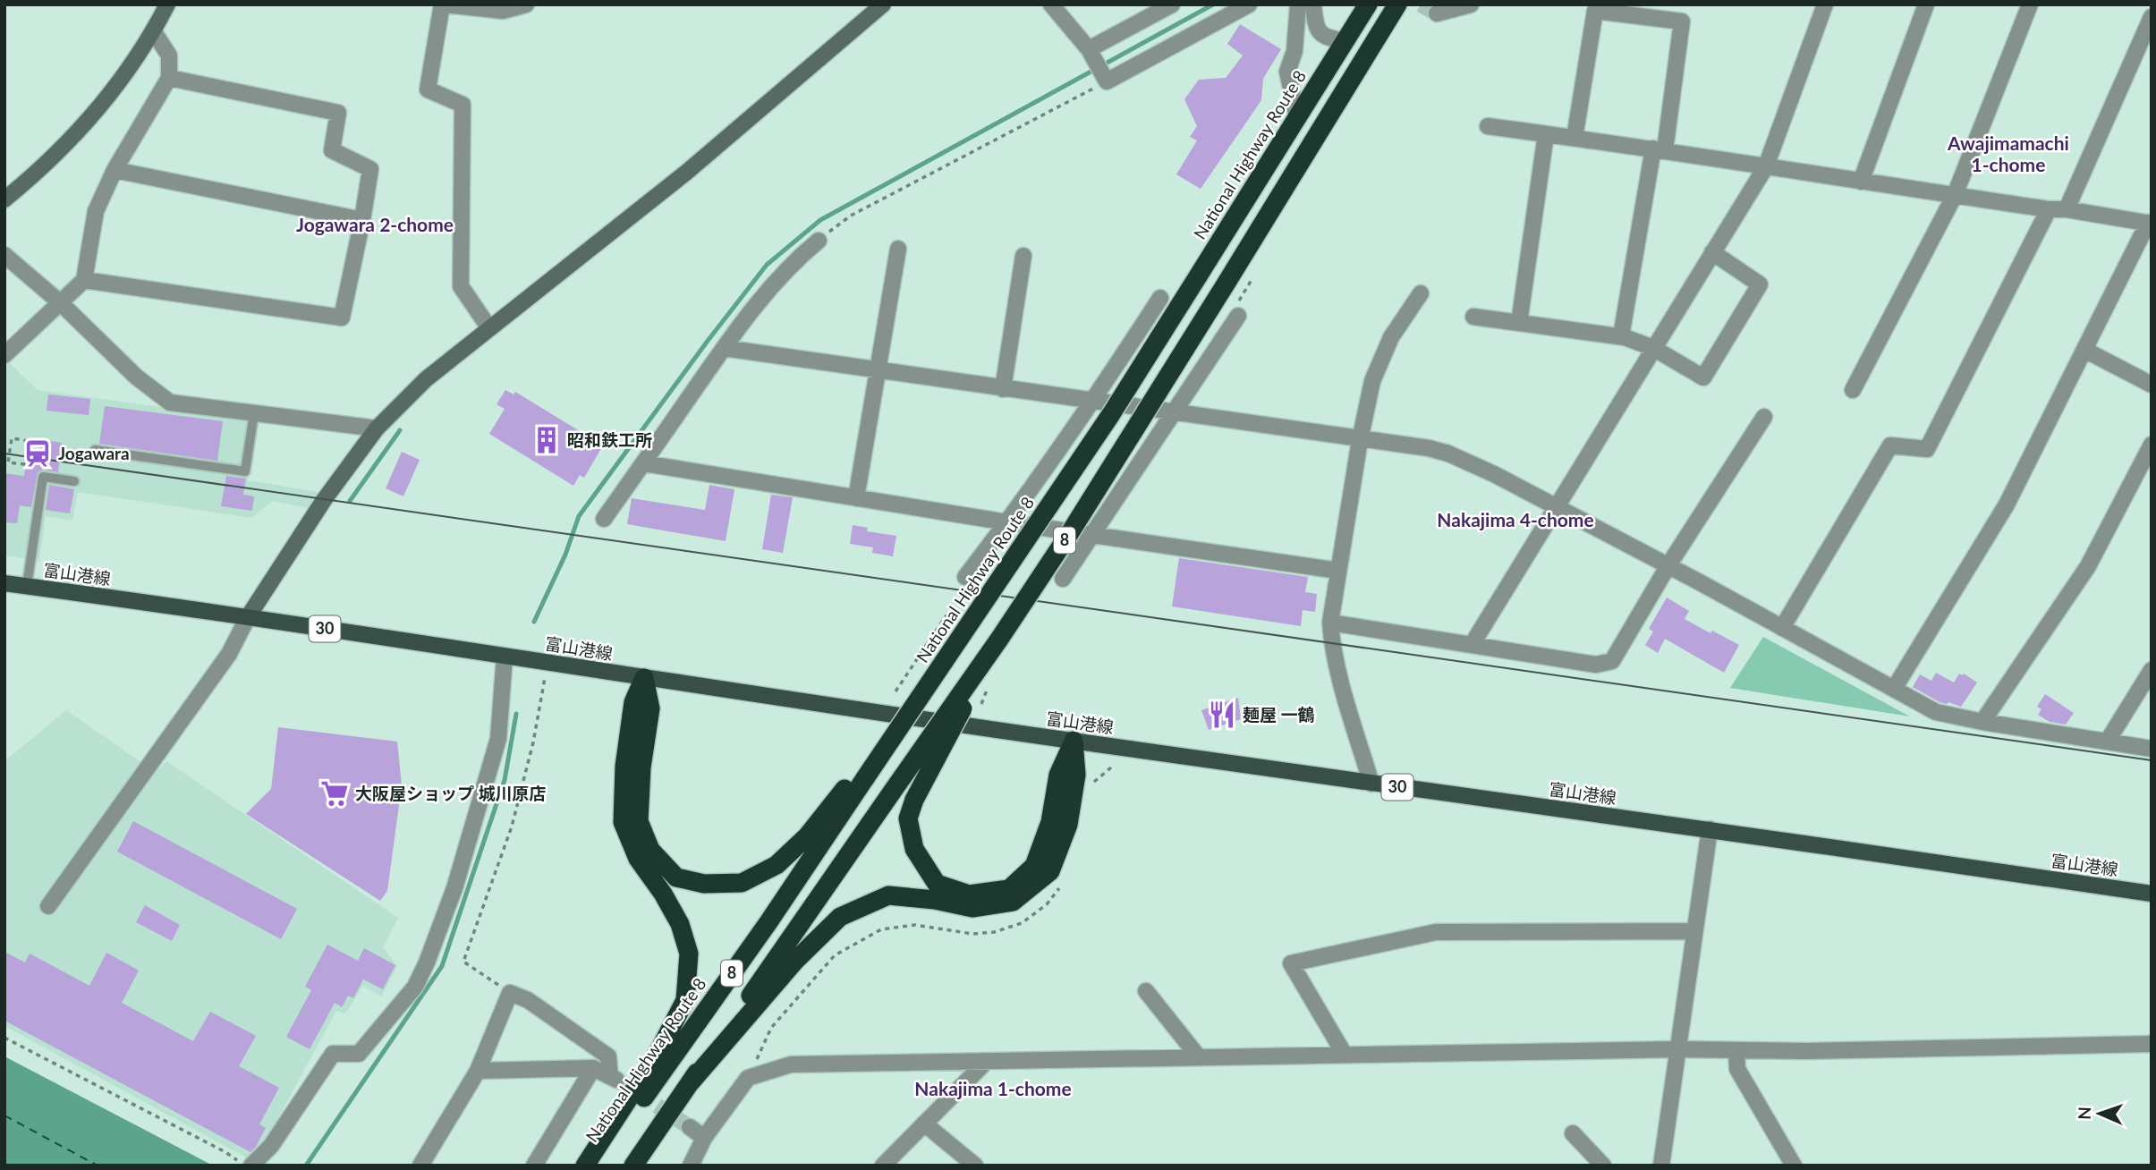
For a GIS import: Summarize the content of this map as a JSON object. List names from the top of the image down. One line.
{"streets":{"highway":["National Highway Route 8","8"],"main road":["富山港線","30"]},"districts":["Awajimamachi 1-chome","Jogawara 2-chome","Nakajima 4-chome","Nakajima 1-chome"],"places":{"building":["昭和鉄工所"],"station":["Jogawara"],"restaurant":["麺屋 一鶴"],"supermarket":["大阪屋ショップ 城川原店"]},"north":"left"}
